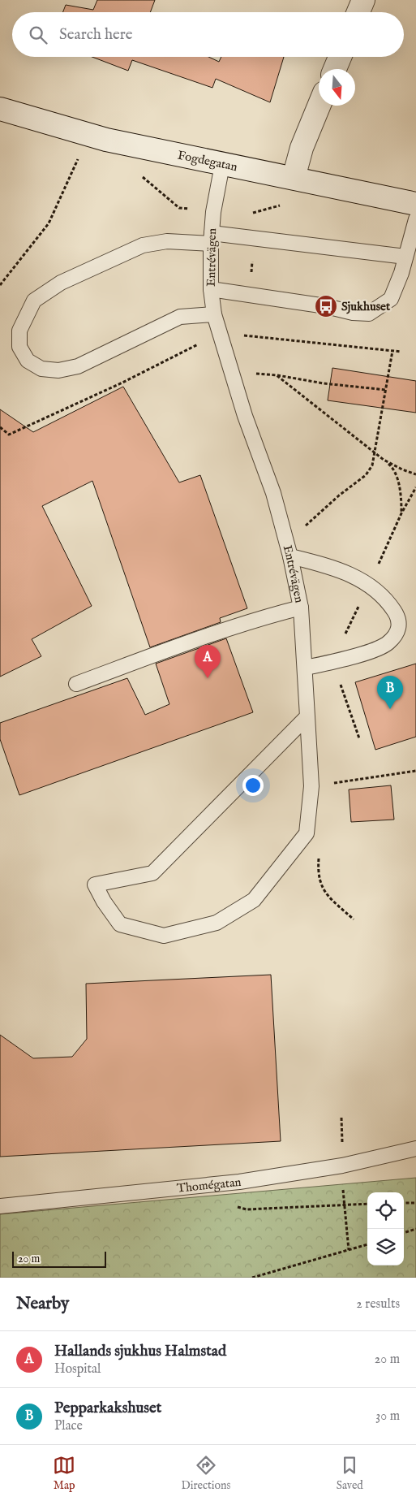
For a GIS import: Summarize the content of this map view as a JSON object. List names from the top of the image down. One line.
{"streets":{"street":["Fogdegatan"],"lane":["Entrévägen","Thomégatan"]},"crossings":[["Fogdegatan","Entrévägen"]],"places":{"bus stop":["Sjukhuset"]},"scale_bar":"20 m","north":"bottom","page":{"search":"Search here","pins":["A","B"],"scale":"20 m","heading":["Nearby","2 results"],"list":[{"mark":"A","name":"Hallands sjukhus Halmstad","note":"Hospital","value":"20 m"},{"mark":"B","name":"Pepparkakshuset","note":"Place","value":"30 m"}],"nav":["Map","Directions","Saved"]}}
